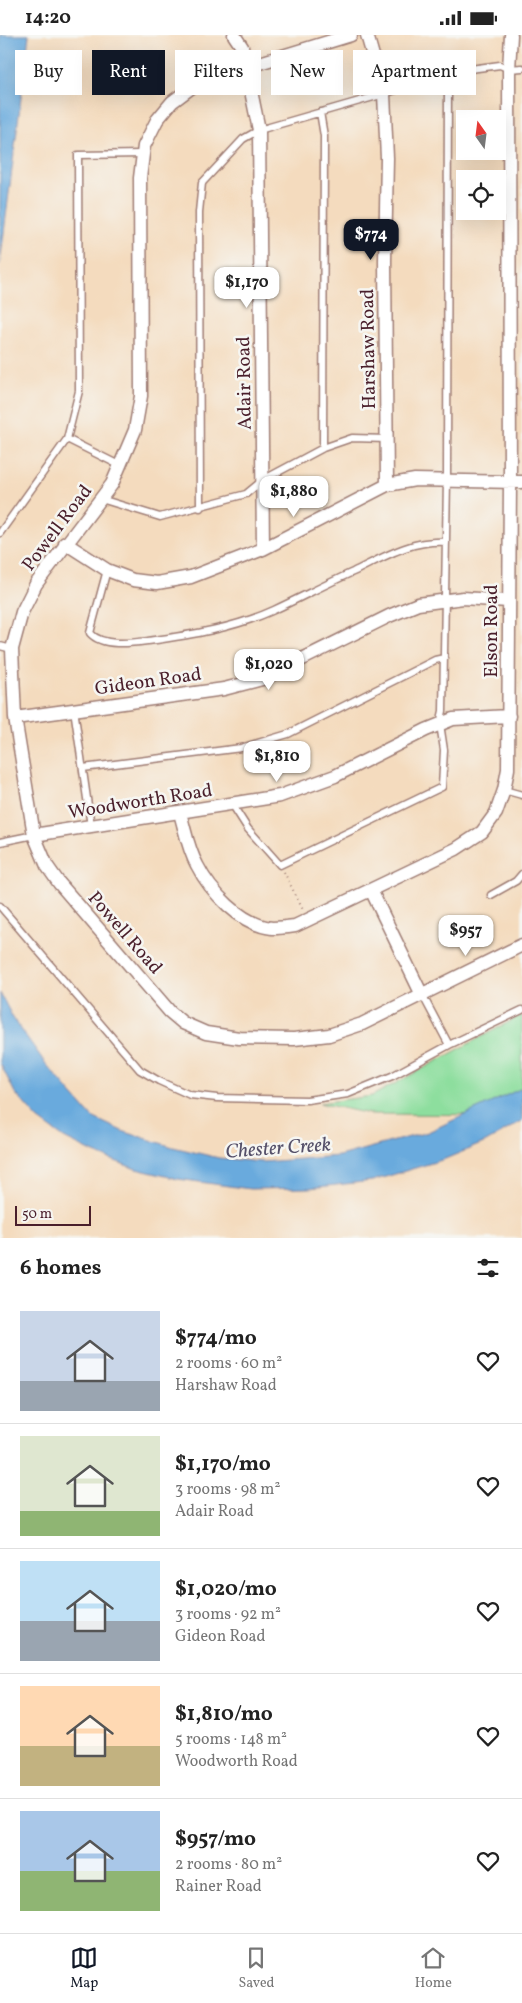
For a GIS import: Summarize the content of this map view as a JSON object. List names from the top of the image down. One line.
{"streets":{"street":["Harshaw Road","Adair Road","Powell Road","Elson Road","Gideon Road","Woodworth Road"]},"crossings":[["Powell Road","Gideon Road"],["Powell Road","Woodworth Road"],["Elson Road","Gideon Road"],["Elson Road","Woodworth Road"]],"water":["Chester Creek"],"scale_bar":"50 m","north":"top","page":{"status":"14:20","chip":["Buy","Rent","Filters","New","Apartment"],"price":["$774","$1,170","$1,880","$1,020","$1,810","$957"],"scale":"50 m","heading":"6 homes","list":[{"name":"$774/mo","note":"2 rooms · 60 m² · Harshaw Road"},{"name":"$1,170/mo","note":"3 rooms · 98 m² · Adair Road"},{"name":"$1,020/mo","note":"3 rooms · 92 m² · Gideon Road"},{"name":"$1,810/mo","note":"5 rooms · 148 m² · Woodworth Road"},{"name":"$957/mo","note":"2 rooms · 80 m² · Rainer Road"}],"tabs":["Map","Saved","Home"]}}
